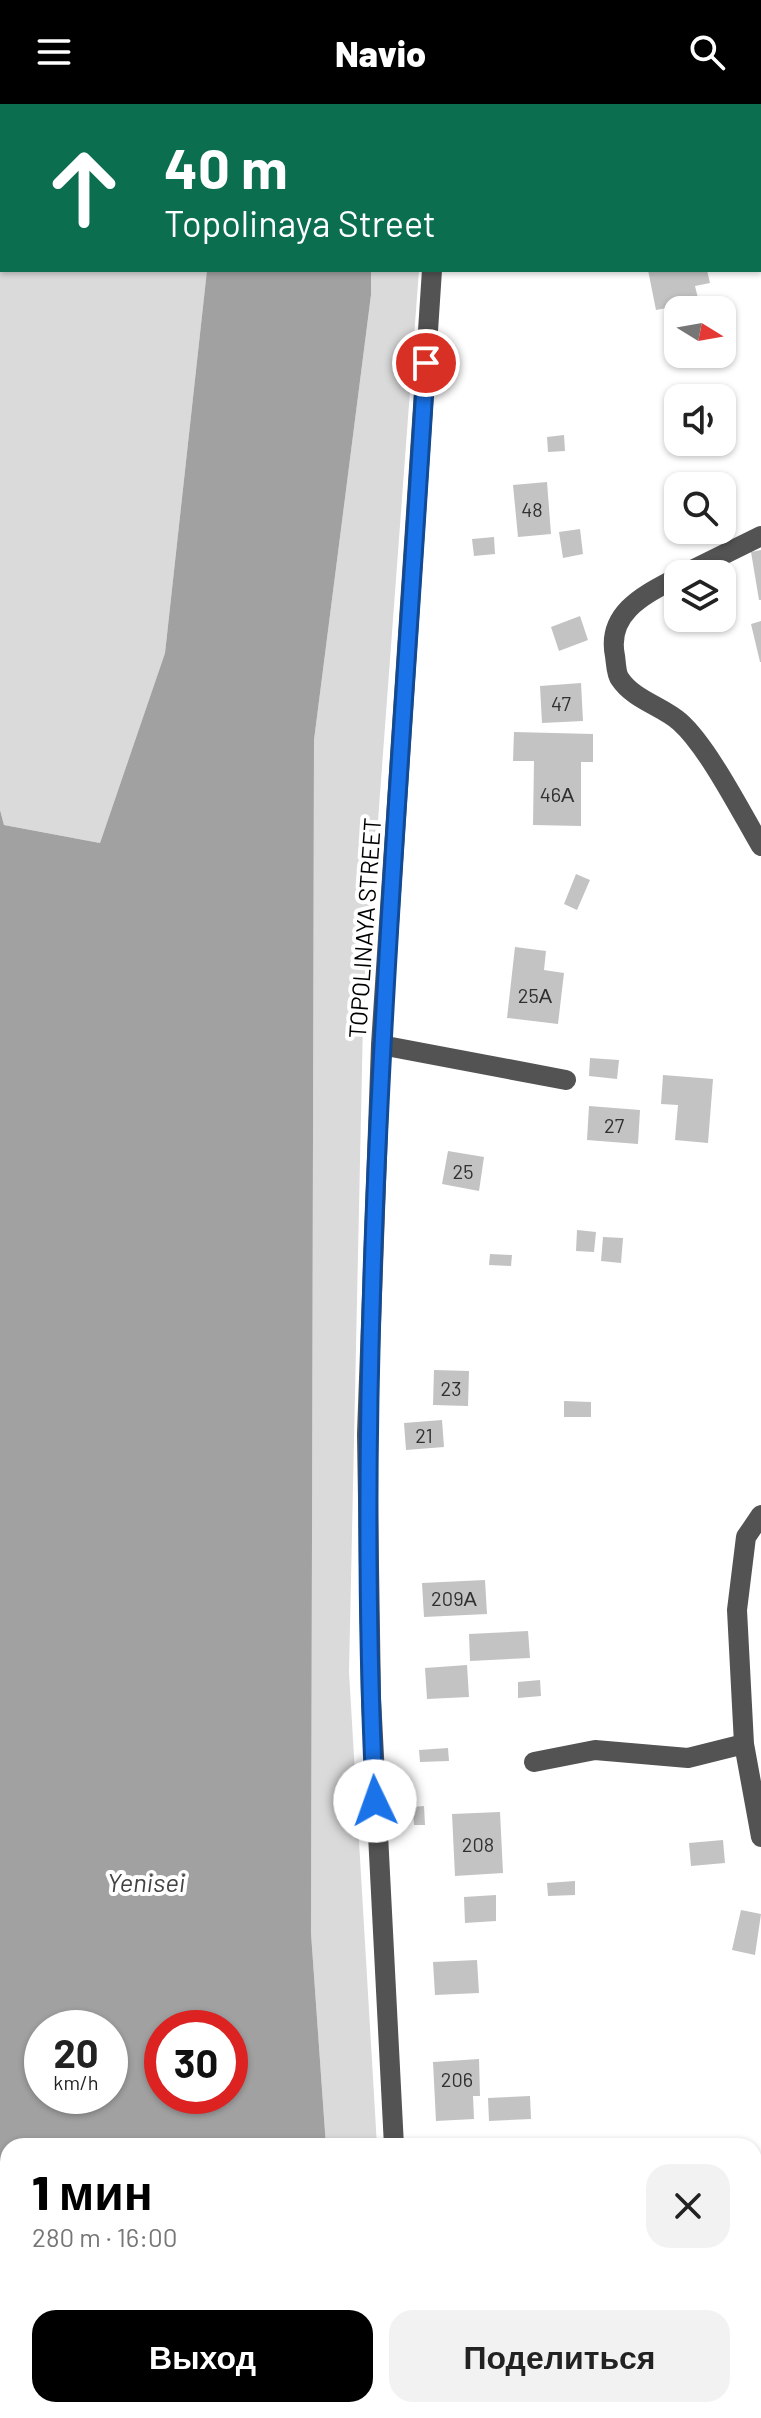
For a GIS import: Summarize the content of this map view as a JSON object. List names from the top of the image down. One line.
{"streets":{"street":["TOPOLINAYA STREET"]},"water":["Yenisei"],"house_numbers":["48","47","46А","25А","27","25","23","21","209А","208","206"],"north":"right","page":{"header":"Navio","turn":["40 m","Topolinaya Street"],"speed":"20 km/h","limit":"30","heading":["1 мин","280 m · 16:00"],"buttons":["Выход","Поделиться"]}}
